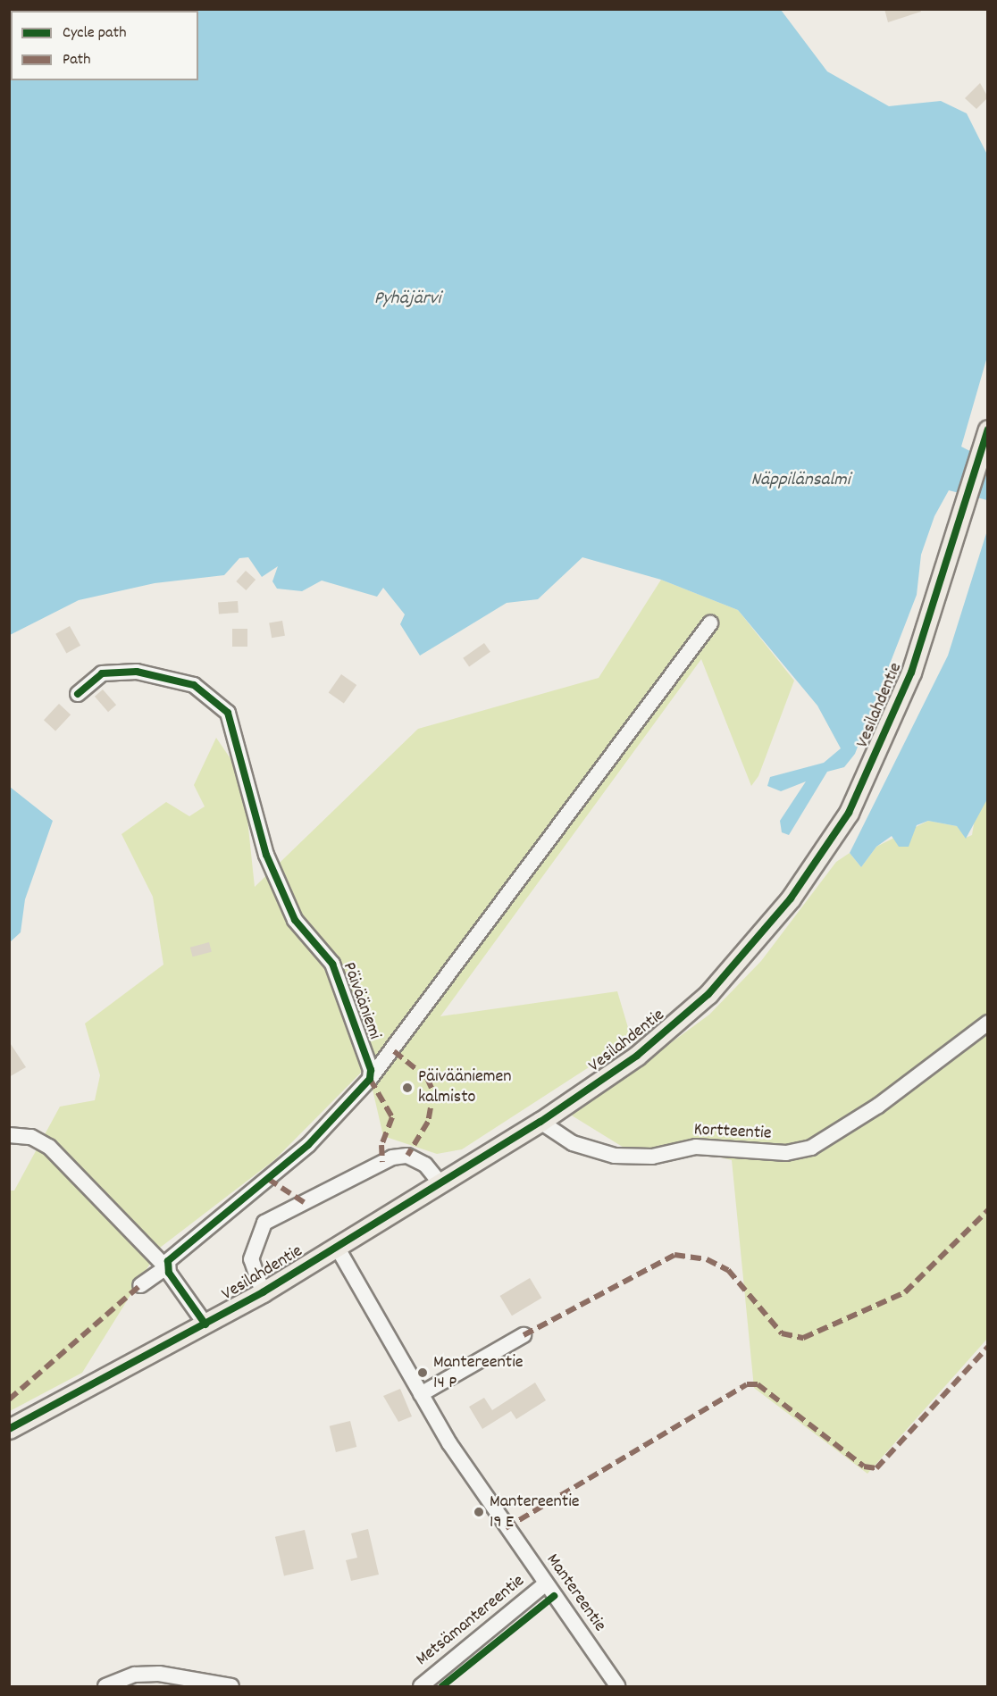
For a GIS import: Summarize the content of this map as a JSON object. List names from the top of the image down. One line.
{"streets":{"main road":["Vesilahdentie"],"street":["Päivääniemi","Kortteentie","Mantereentie","Metsämantereentie"]},"crossings":[["Vesilahdentie","Kortteentie"],["Vesilahdentie","Mantereentie"],["Mantereentie","Metsämantereentie"]],"water":["Pyhäjärvi","Näppilänsalmi"],"places":["Päivääniemen kalmisto","Mantereentie 14 P","Mantereentie 19 E"],"legend":["Cycle path","Path"]}
